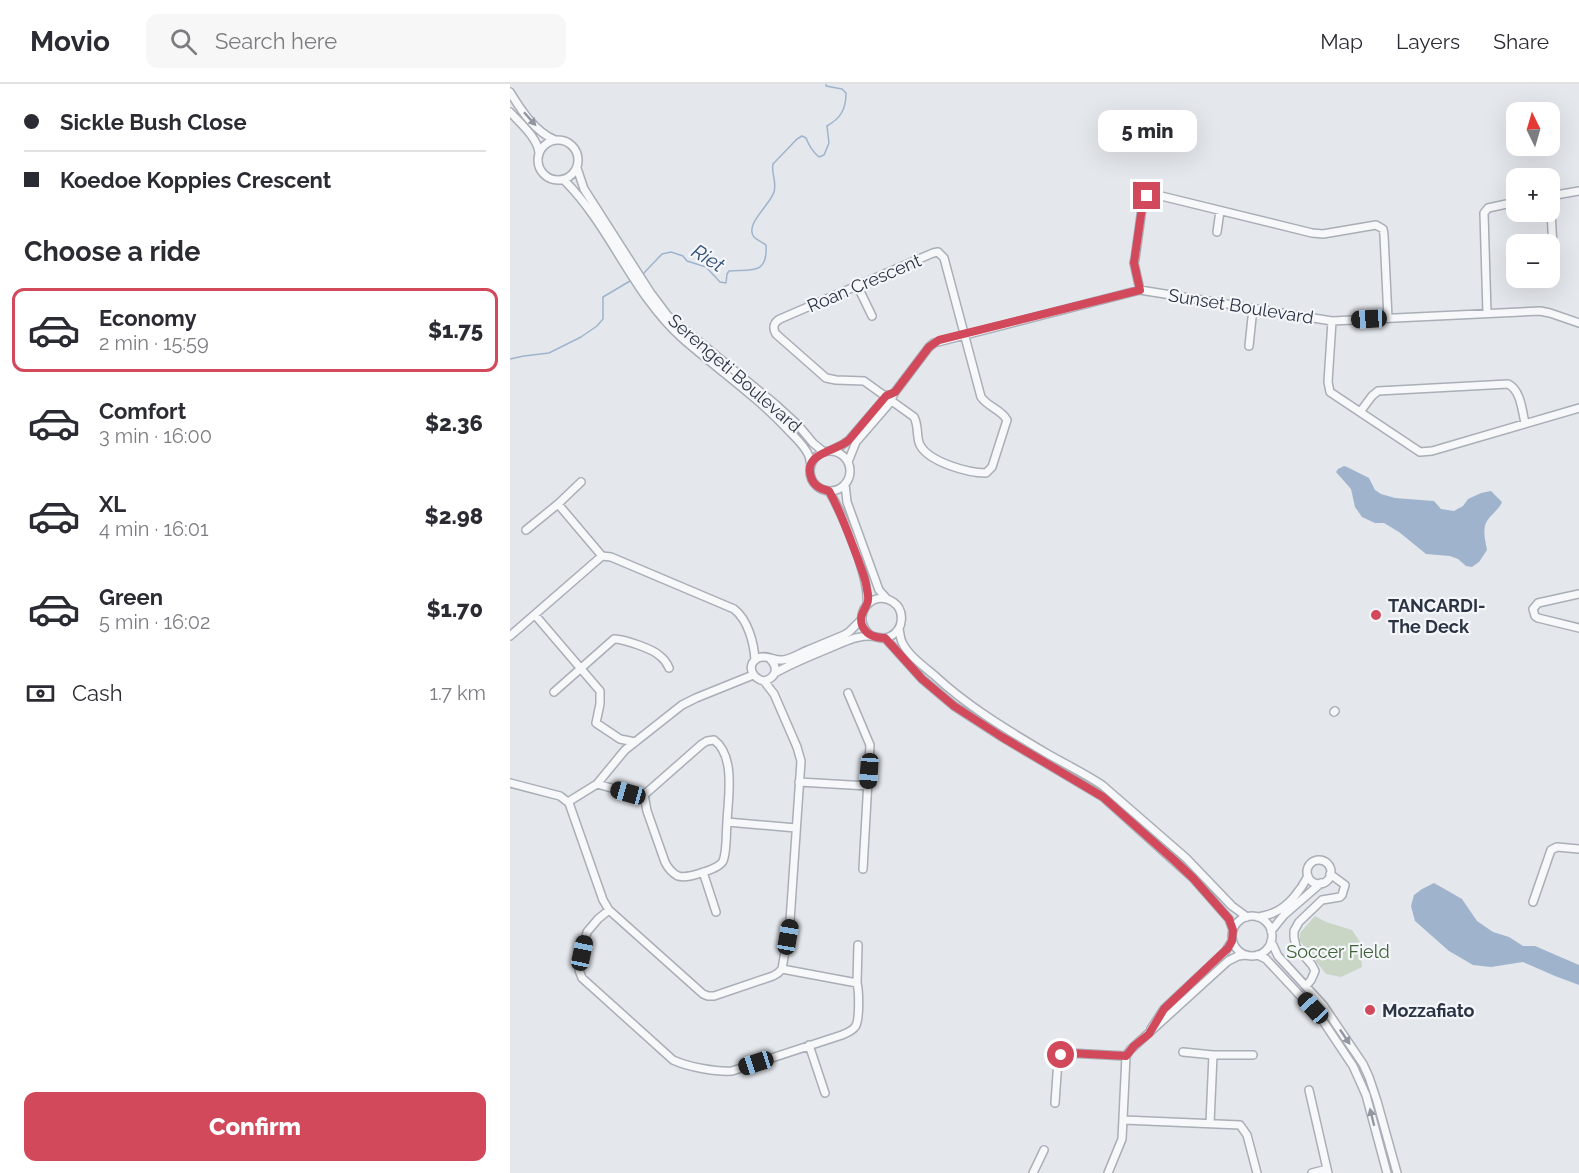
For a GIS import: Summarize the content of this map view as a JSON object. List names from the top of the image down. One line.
{"streets":{"street":["Roan Crescent","Sunset Boulevard","Serengeti Boulevard"]},"crossings":[["Roan Crescent","Sunset Boulevard"]],"water":["Riet"],"parks":["Soccer Field"],"places":["TANCARDI- The Deck","Mozzafiato"],"north":"top","page":{"header":"Movio","search":"Search here","nav":["Map","Layers","Share"],"banner":["Sickle Bush Close","Koedoe Koppies Crescent"],"map_buttons":["+","−"],"bubble":"5 min","heading":"Choose a ride","list":[{"name":"Economy","note":"2 min · 15:59","value":"$1.75"},{"name":"Comfort","note":"3 min · 16:00","value":"$2.36"},{"name":"XL","note":"4 min · 16:01","value":"$2.98"},{"name":"Green","note":"5 min · 16:02","value":"$1.70"}],"pay":["Cash","1.7 km"],"buttons":"Confirm"}}
